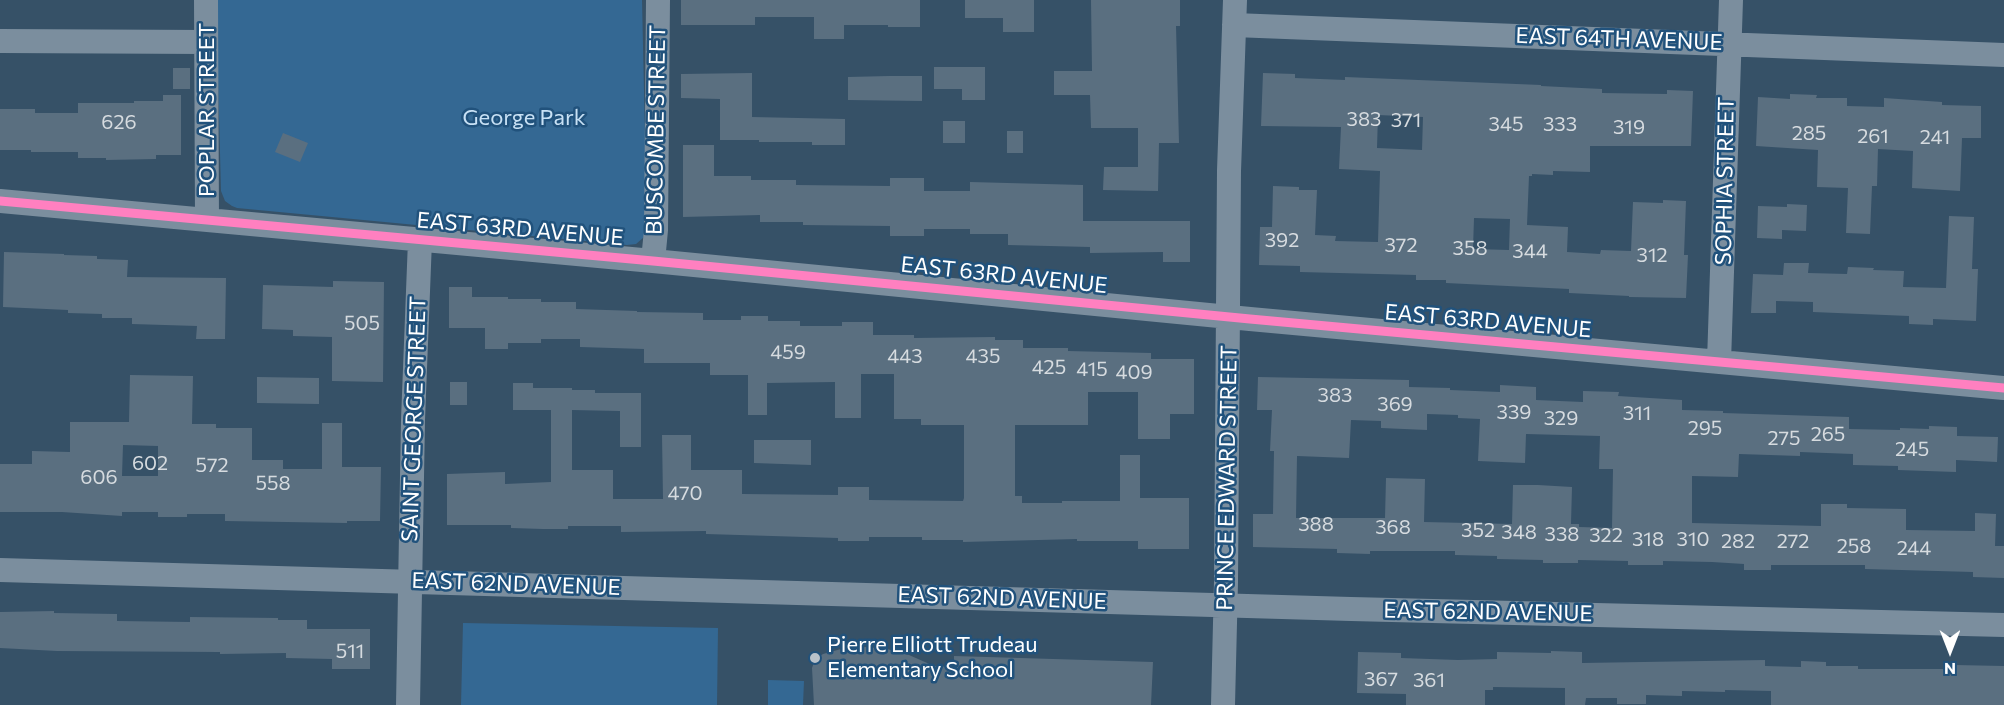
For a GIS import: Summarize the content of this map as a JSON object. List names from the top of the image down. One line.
{"streets":{"street":["EAST 64TH AVENUE","POPLAR STREET","BUSCOMBE STREET","SOPHIA STREET","EAST 63RD AVENUE","SAINT GEORGE STREET","PRINCE EDWARD STREET","EAST 62ND AVENUE"]},"crossings":[["EAST 64TH AVENUE","SOPHIA STREET"],["EAST 64TH AVENUE","PRINCE EDWARD STREET"],["POPLAR STREET","EAST 63RD AVENUE"],["BUSCOMBE STREET","EAST 63RD AVENUE"],["SOPHIA STREET","EAST 63RD AVENUE"],["EAST 63RD AVENUE","SAINT GEORGE STREET"],["EAST 63RD AVENUE","PRINCE EDWARD STREET"],["SAINT GEORGE STREET","EAST 62ND AVENUE"],["PRINCE EDWARD STREET","EAST 62ND AVENUE"]],"parks":["George Park"],"places":["Pierre Elliott Trudeau Elementary School"],"house_numbers":["383","371","626","345","333","319","285","261","241","392","372","358","344","312","505","459","443","435","425","415","409","383","369","339","311","329","295","265","275","245","602","572","606","558","470","388","368","352","348","338","322","318","310","282","272","258","244","511","367","361"],"north":"bottom"}
